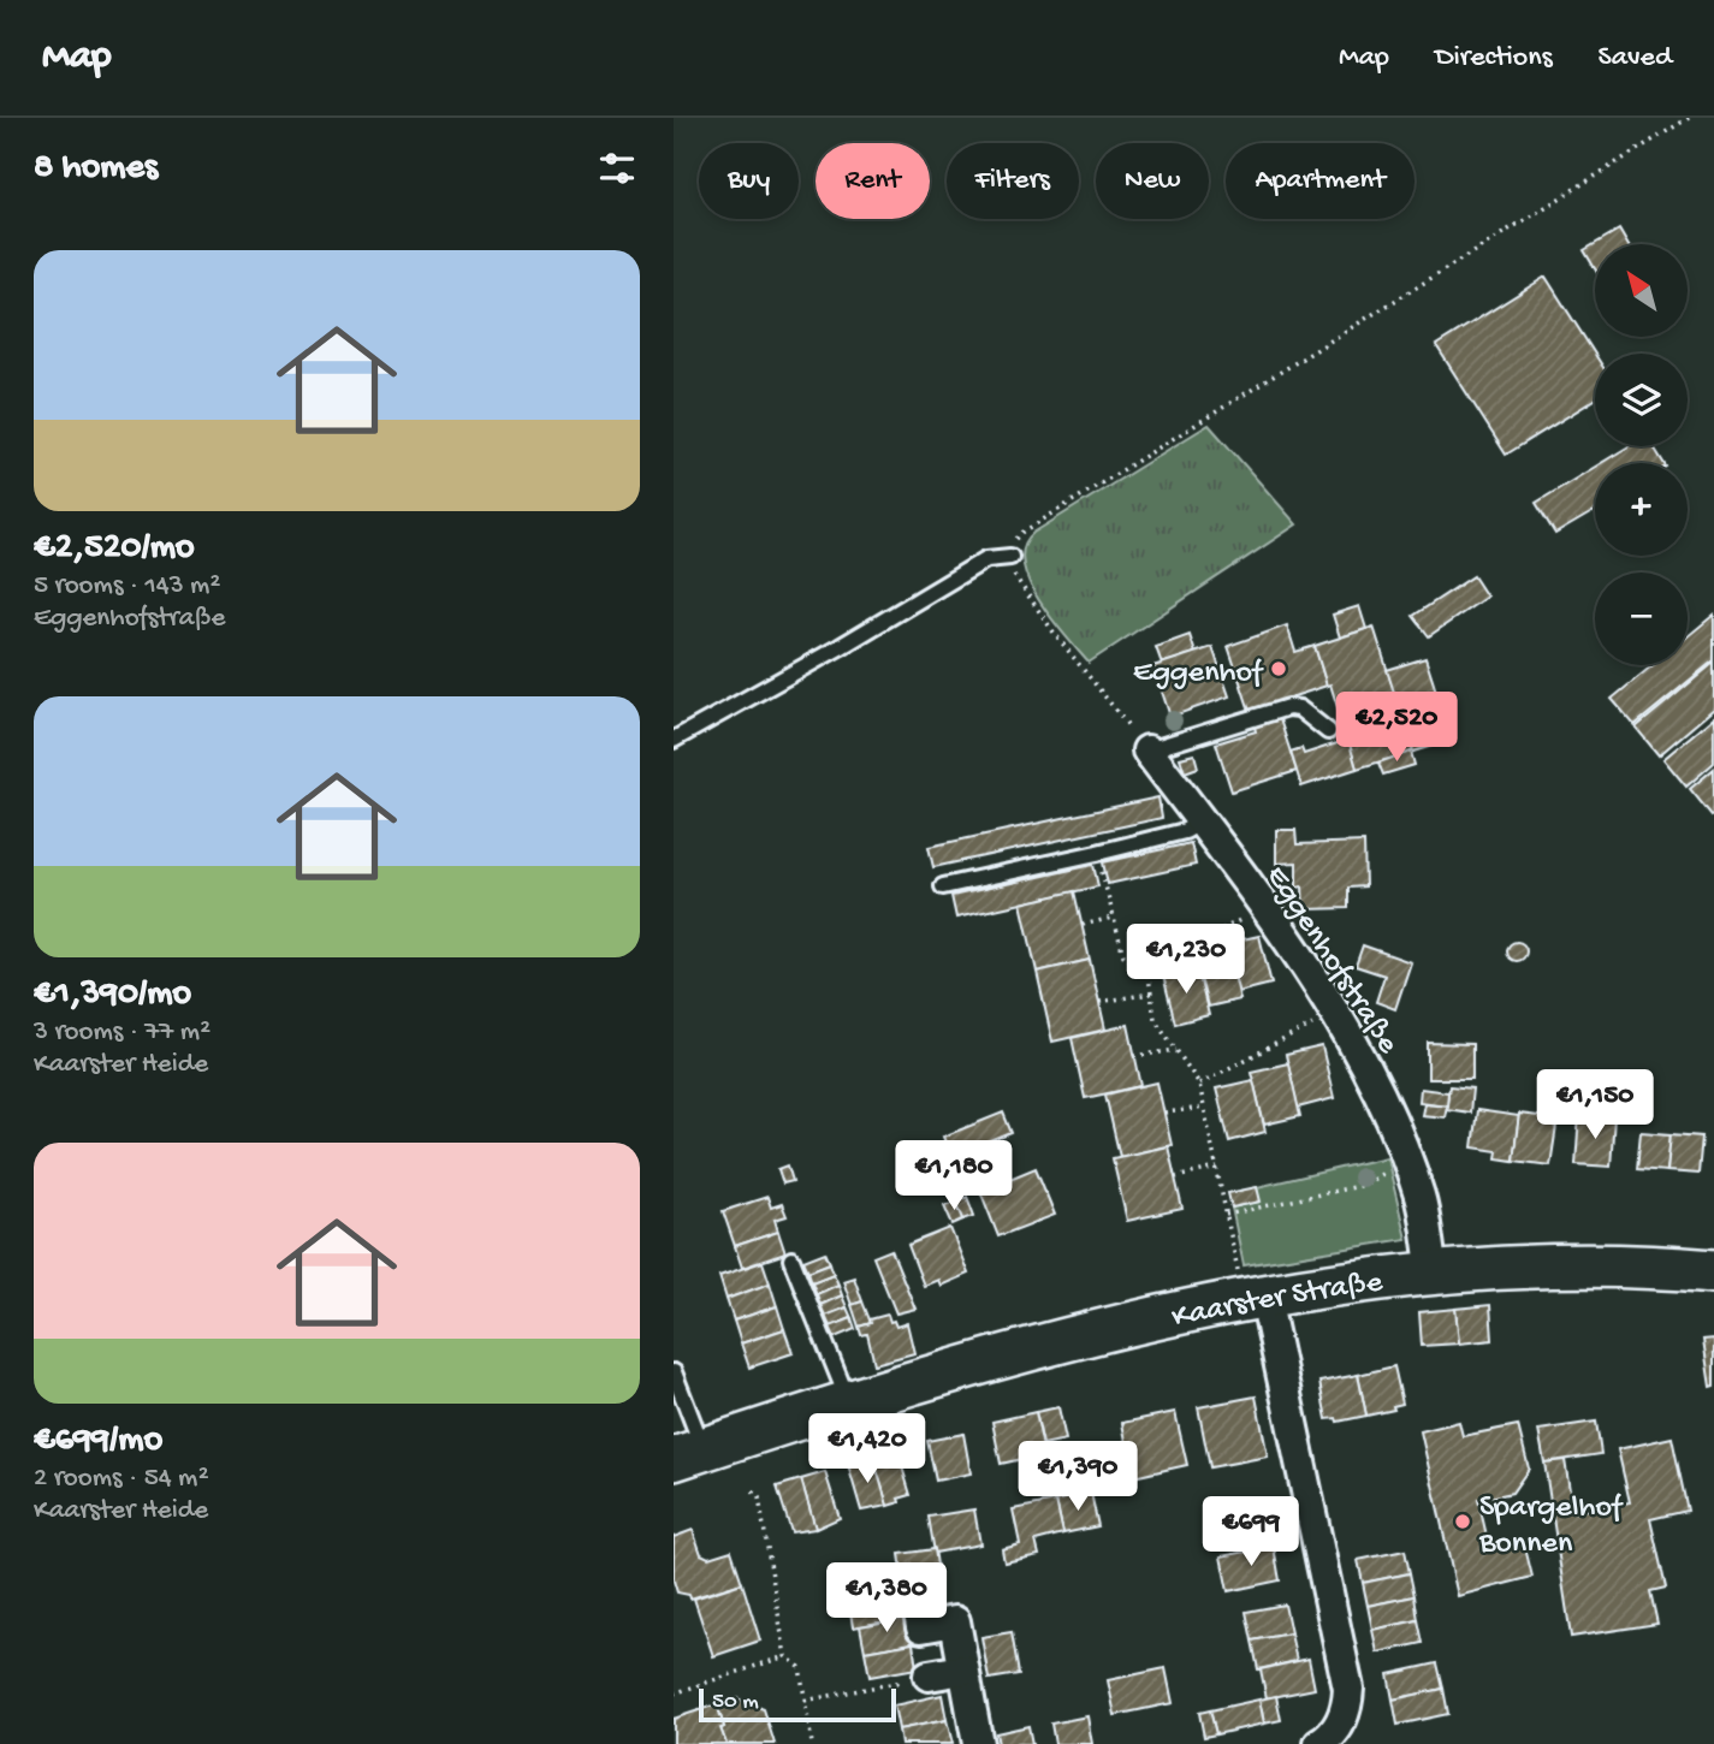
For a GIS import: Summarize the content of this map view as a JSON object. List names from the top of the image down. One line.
{"streets":{"main road":["Kaarster Straße"],"street":["Eggenhofstraße"]},"crossings":[["Eggenhofstraße","Kaarster Straße"]],"places":["Eggenhof","Spargelhof Bonnen"],"scale_bar":"50 m","north":"top left","page":{"header":"Map","nav":["Map","Directions","Saved"],"heading":"8 homes","chip":["Buy","Rent","Filters","New","Apartment"],"list":[{"name":"€2,520/mo","note":"5 rooms · 143 m² · Eggenhofstraße"},{"name":"€1,390/mo","note":"3 rooms · 77 m² · Kaarster Heide"},{"name":"€699/mo","note":"2 rooms · 54 m² · Kaarster Heide"}],"map_buttons":["+","−"],"price":["€2,520","€1,230","€1,150","€1,180","€1,420","€1,390","€699","€1,380"],"scale":"50 m"}}
